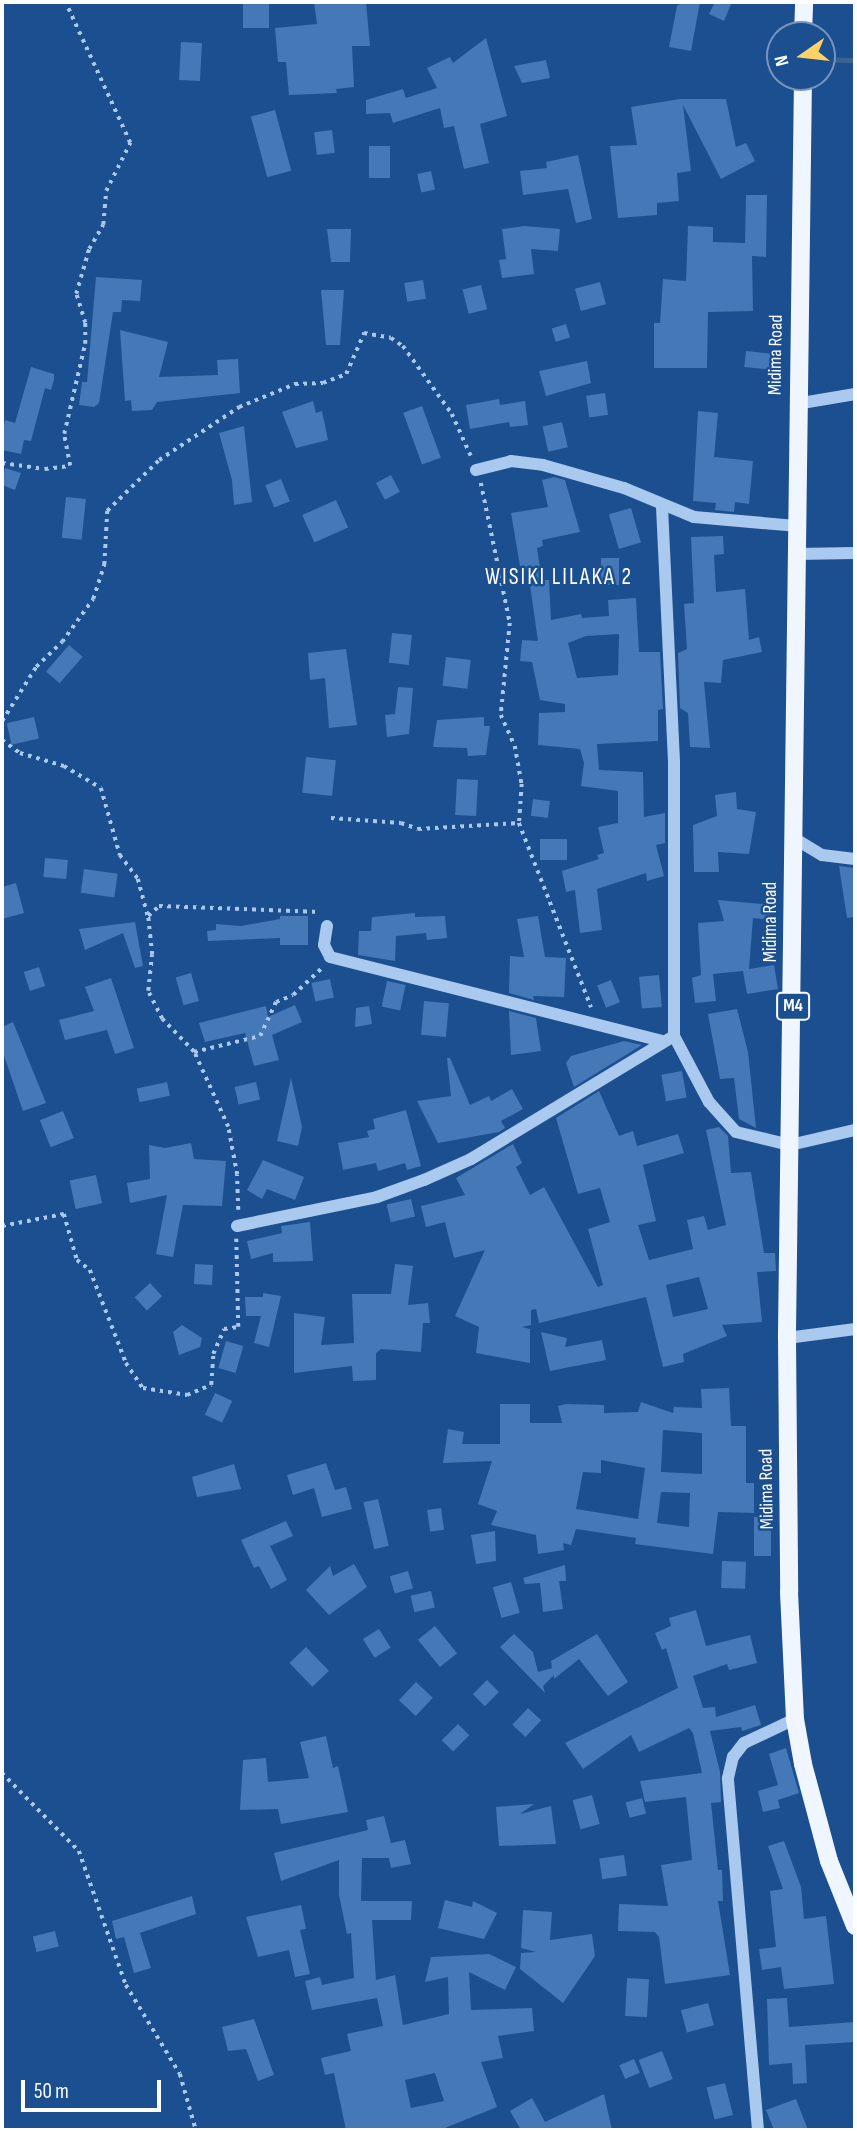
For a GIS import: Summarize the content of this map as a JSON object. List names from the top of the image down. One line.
{"streets":{"main road":["Midima Road","M4"]},"districts":["WISIKI LILAKA 2"],"scale_bar":"50 m","north":"left"}
